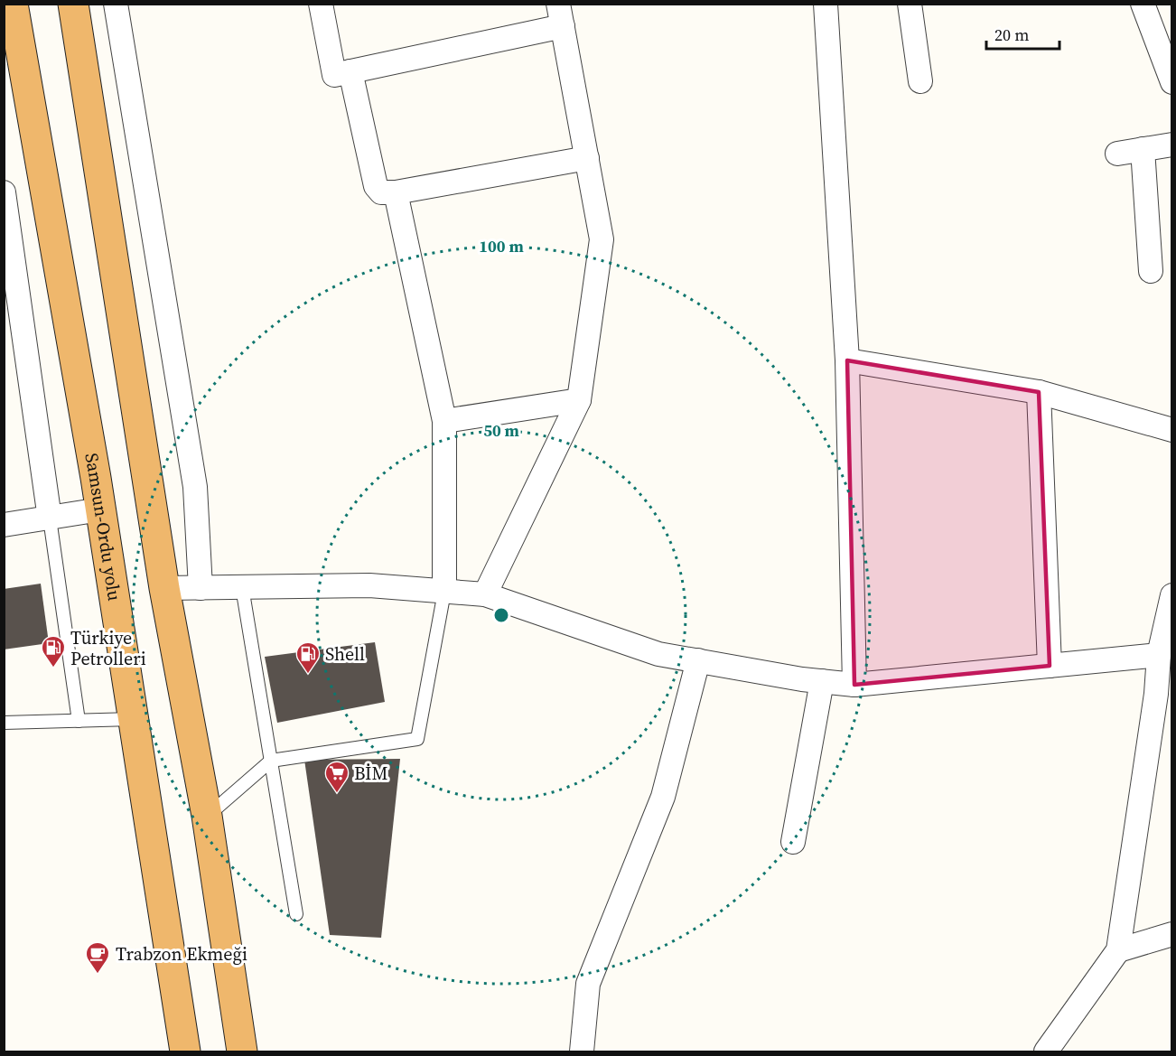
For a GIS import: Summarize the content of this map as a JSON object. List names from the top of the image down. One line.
{"streets":{"highway":["Samsun-Ordu yolu"]},"places":{"fuel station":["Türkiye Petrolleri","Shell"],"supermarket":["BİM"],"cafe":["Trabzon Ekmeği"]},"scale_bar":"20 m","rings":["100 m","50 m"]}
